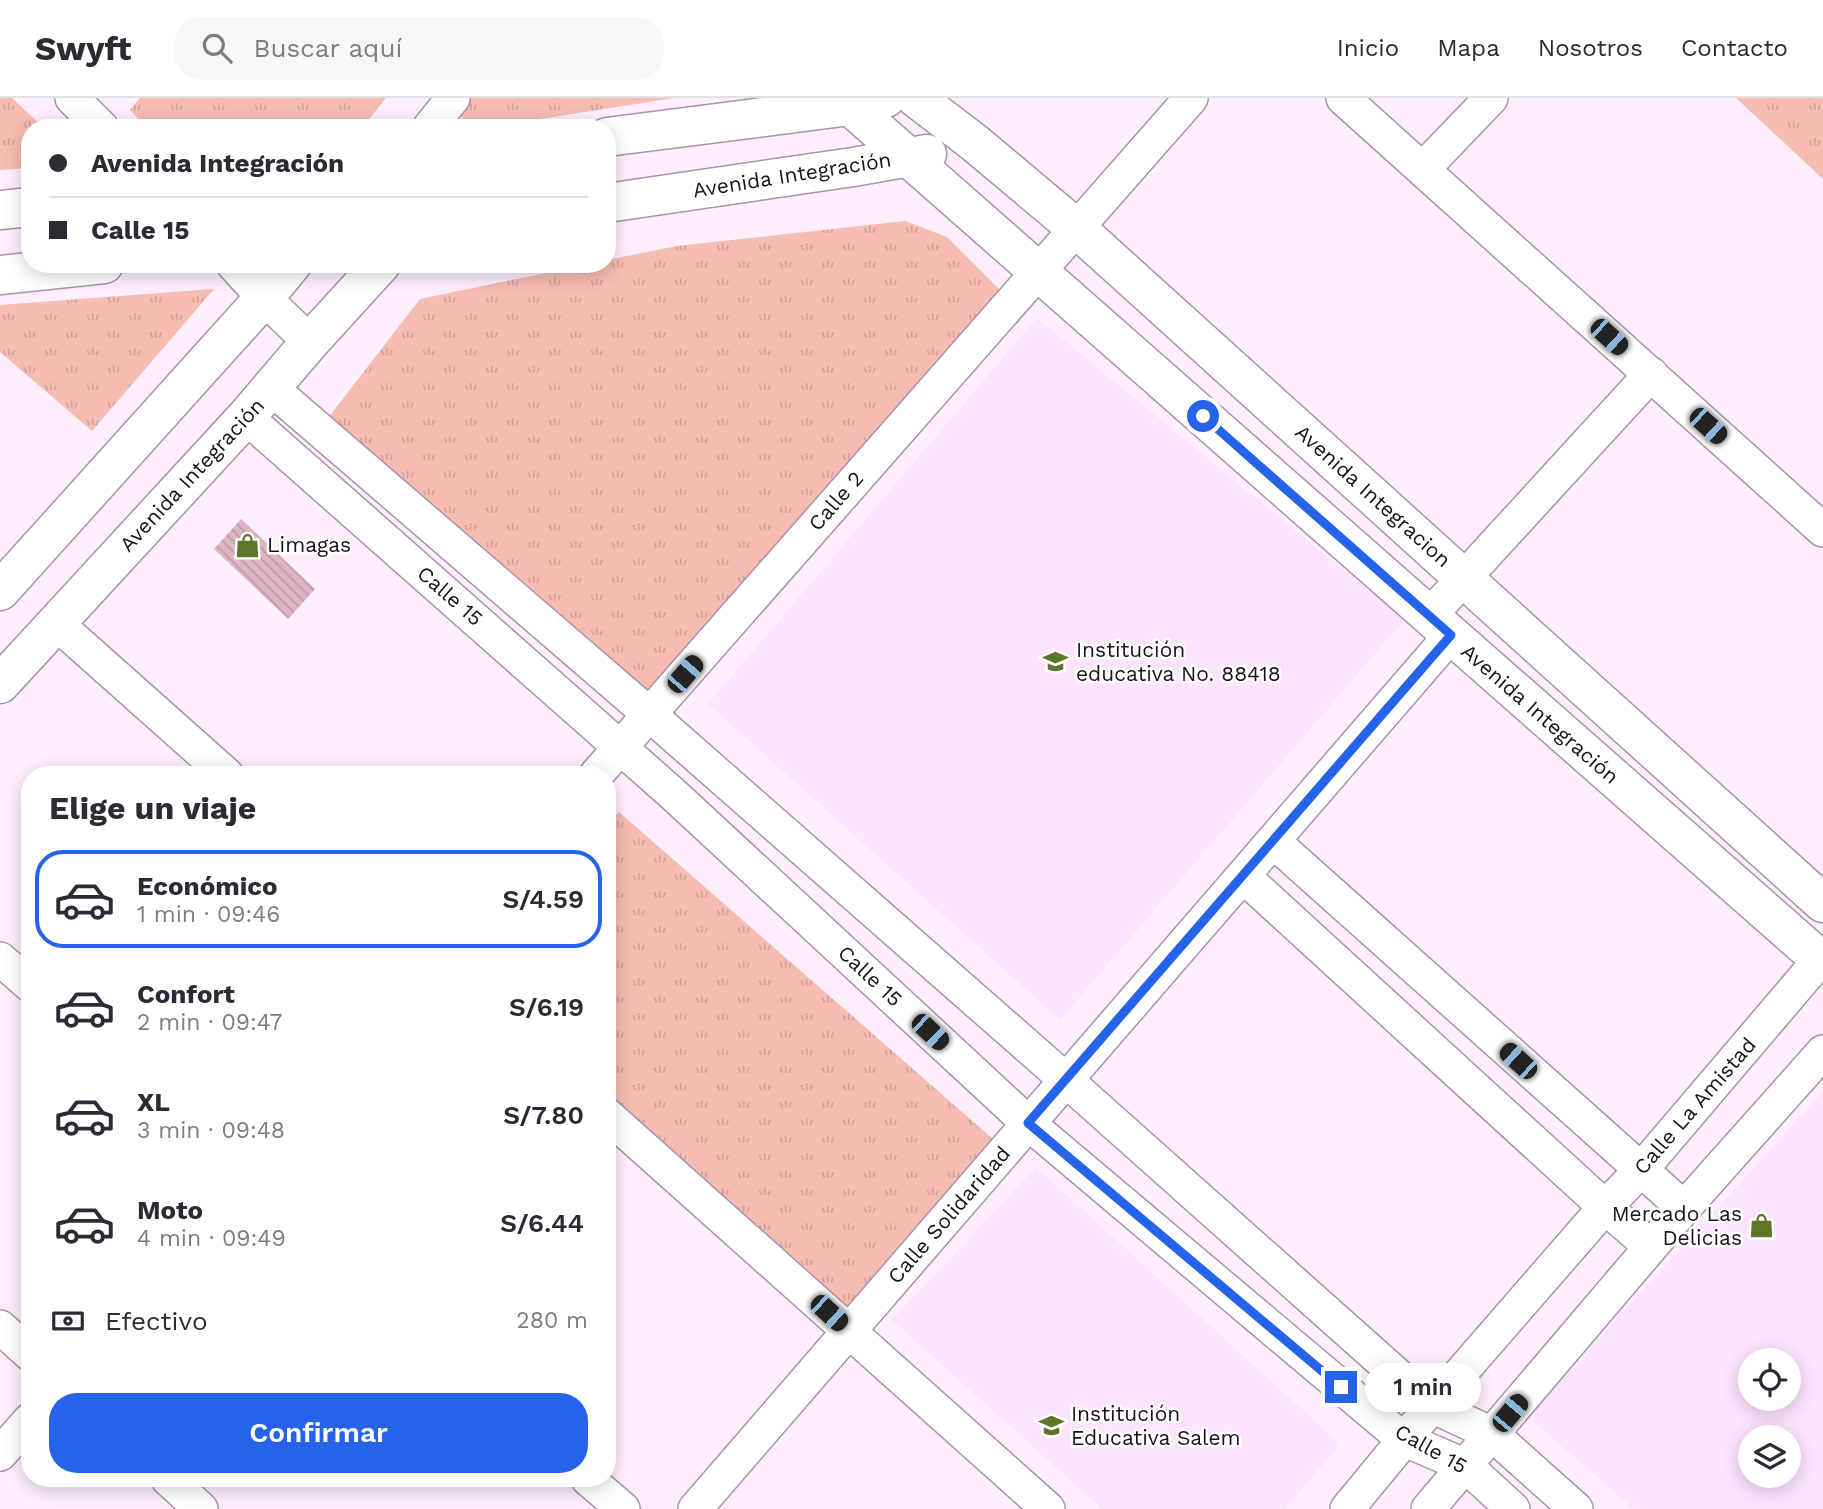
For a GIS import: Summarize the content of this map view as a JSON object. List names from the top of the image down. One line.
{"streets":{"main road":["Avenida Integración","Avenida Integracion"],"street":["Calle 2","Calle 15","Calle La Amistad","Calle Solidaridad"]},"crossings":[["Avenida Integración","Avenida Integracion"],["Avenida Integración","Calle 2"],["Avenida Integración","Calle 15"],["Avenida Integración","Calle La Amistad"],["Avenida Integración","Calle Solidaridad"],["Avenida Integracion","Calle 2"],["Avenida Integracion","Calle Solidaridad"],["Calle 2","Calle 15"],["Calle 15","Calle La Amistad"],["Calle 15","Calle Solidaridad"]],"places":{"shop":["Limagas","Mercado Las Delicias"],"school or university":["Institución educativa No. 88418","Institución Educativa Salem"]},"page":{"header":"Swyft","search":"Buscar aquí","nav":["Inicio","Mapa","Nosotros","Contacto"],"banner":["Avenida Integración","Calle 15"],"heading":"Elige un viaje","list":[{"name":"Económico","note":"1 min · 09:46","value":"S/4.59"},{"name":"Confort","note":"2 min · 09:47","value":"S/6.19"},{"name":"XL","note":"3 min · 09:48","value":"S/7.80"},{"name":"Moto","note":"4 min · 09:49","value":"S/6.44"}],"pay":["Efectivo","280 m"],"bubble":"1 min","buttons":"Confirmar"}}
